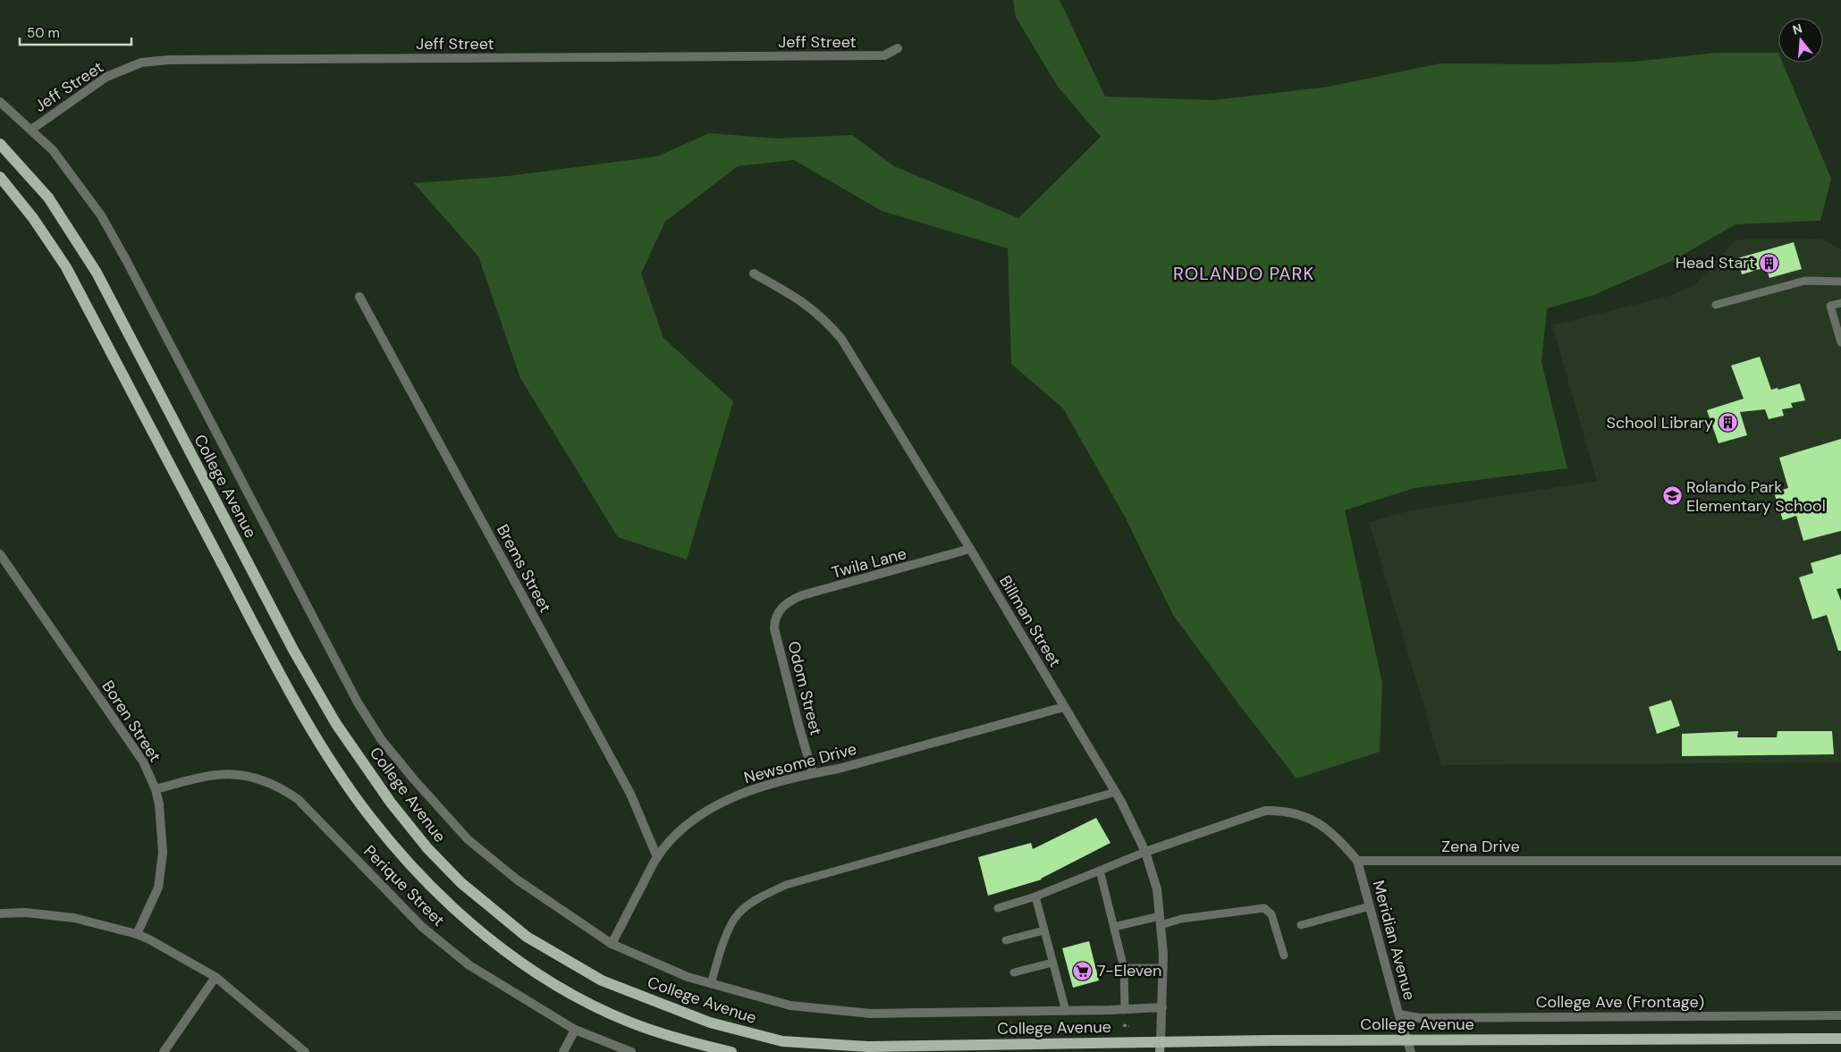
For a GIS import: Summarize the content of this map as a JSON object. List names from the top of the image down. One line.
{"streets":{"main road":["College Avenue"],"street":["Jeff Street","Twila Lane","Brems Street","Billman Street","Odom Street","Boren Street","Newsome Drive","Zena Drive","Perique Street","Meridian Avenue","College Ave (Frontage)"]},"crossings":[["College Avenue","Billman Street"],["College Avenue","Meridian Avenue"],["Twila Lane","Billman Street"],["Twila Lane","Odom Street"],["Brems Street","Newsome Drive"],["Billman Street","Newsome Drive"],["Odom Street","Newsome Drive"],["Boren Street","Perique Street"],["Zena Drive","Meridian Avenue"],["Meridian Avenue","College Ave (Frontage)"]],"districts":["ROLANDO PARK"],"places":{"building":["Head Start","School Library"],"school or university":["Rolando Park Elementary School"],"supermarket":["7-Eleven"]},"scale_bar":"50 m","north":"top"}
